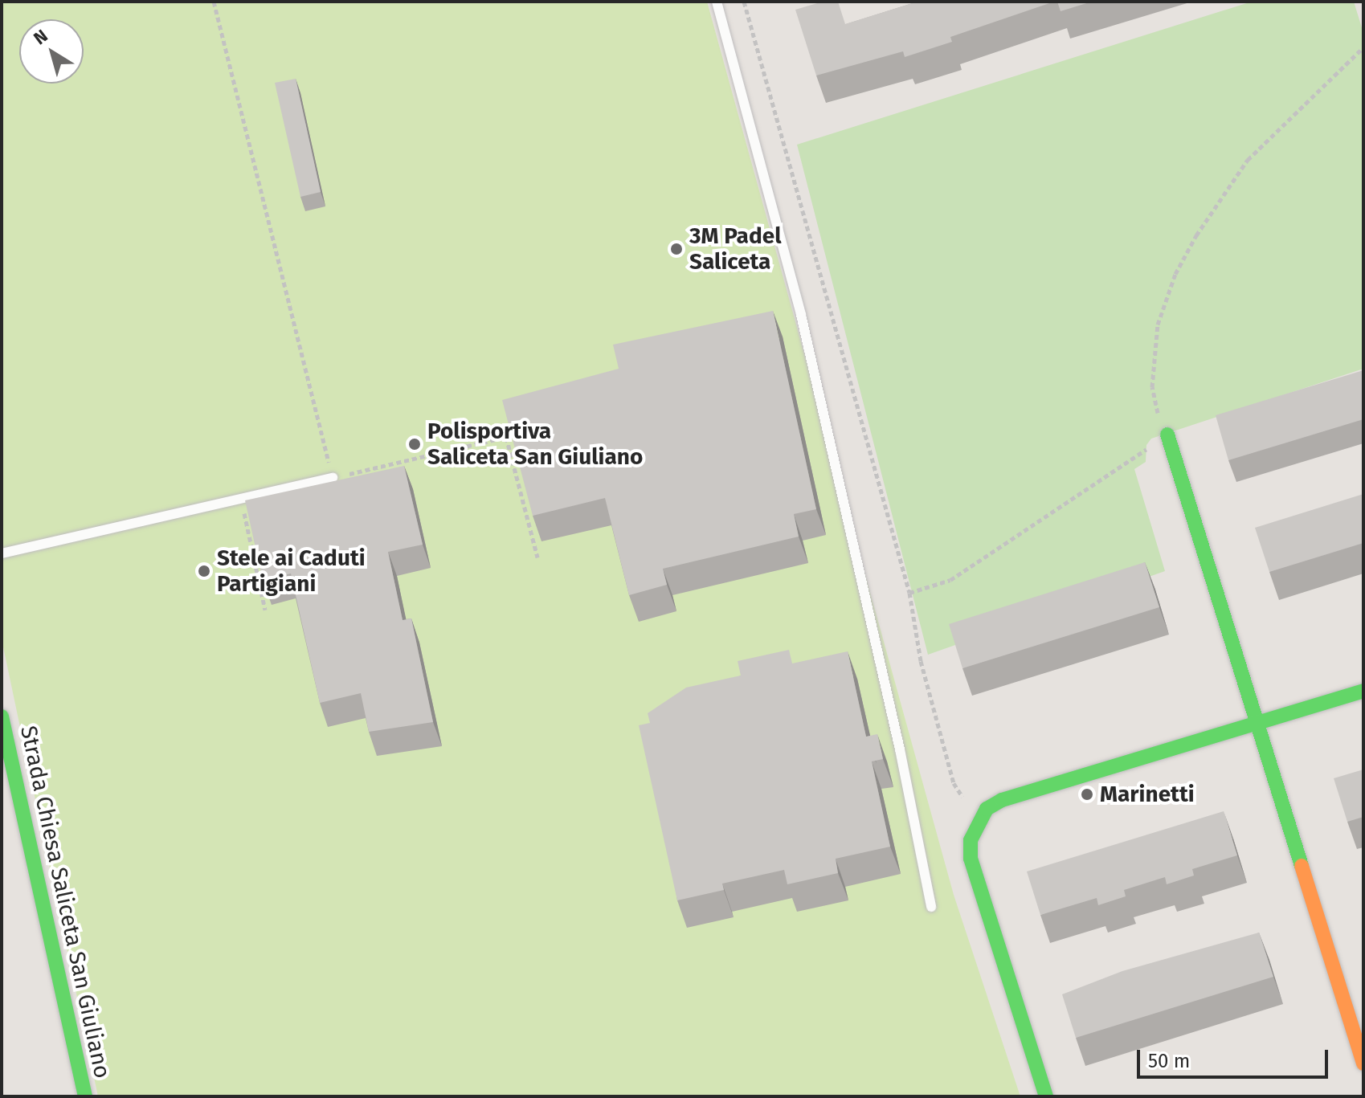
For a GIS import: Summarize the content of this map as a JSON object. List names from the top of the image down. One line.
{"streets":{"street":["Strada Chiesa Saliceta San Giuliano"]},"places":["3M Padel Saliceta","Polisportiva Saliceta San Giuliano","Stele ai Caduti Partigiani","Marinetti"],"scale_bar":"50 m","north":"top left"}
